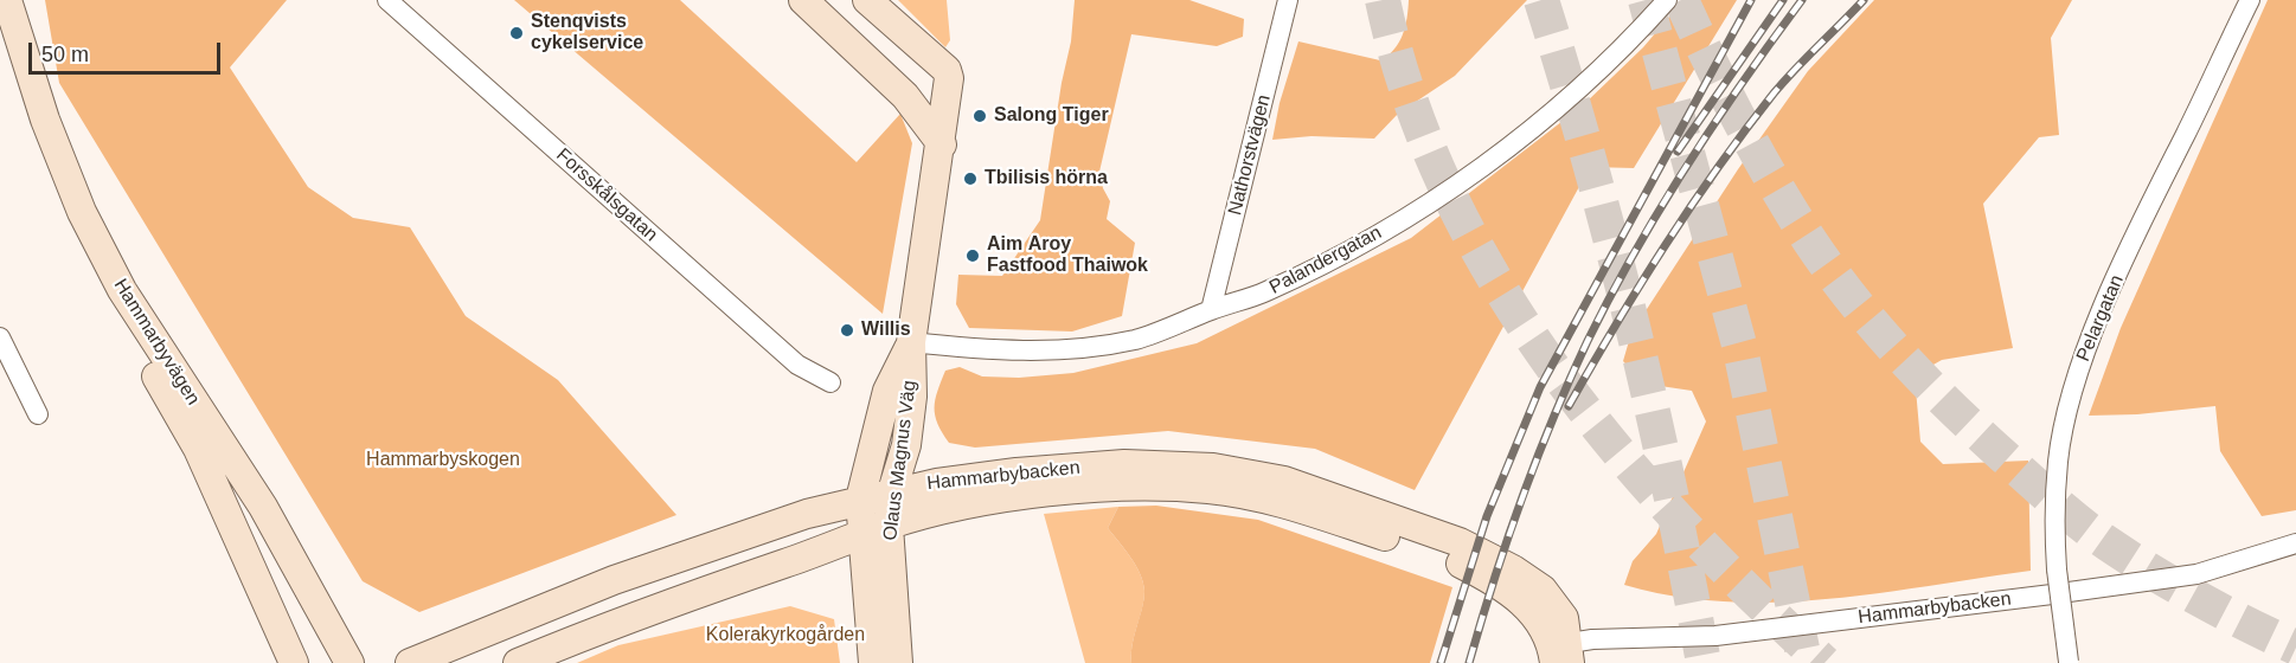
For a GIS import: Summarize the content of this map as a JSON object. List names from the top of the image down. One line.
{"streets":{"main road":["Hammarbyvägen","Olaus Magnus Väg","Hammarbybacken"],"street":["Nathorstvägen","Forsskålsgatan","Palandergatan","Pelargatan"]},"crossings":[["Nathorstvägen","Palandergatan"],["Palandergatan","Olaus Magnus Väg"],["Olaus Magnus Väg","Hammarbybacken"]],"parks":["Hammarbyskogen","Kolerakyrkogården"],"places":["Stenqvists cykelservice","Salong Tiger","Tbilisis hörna","Aim Aroy Fastfood Thaiwok","Willis"],"scale_bar":"50 m"}
